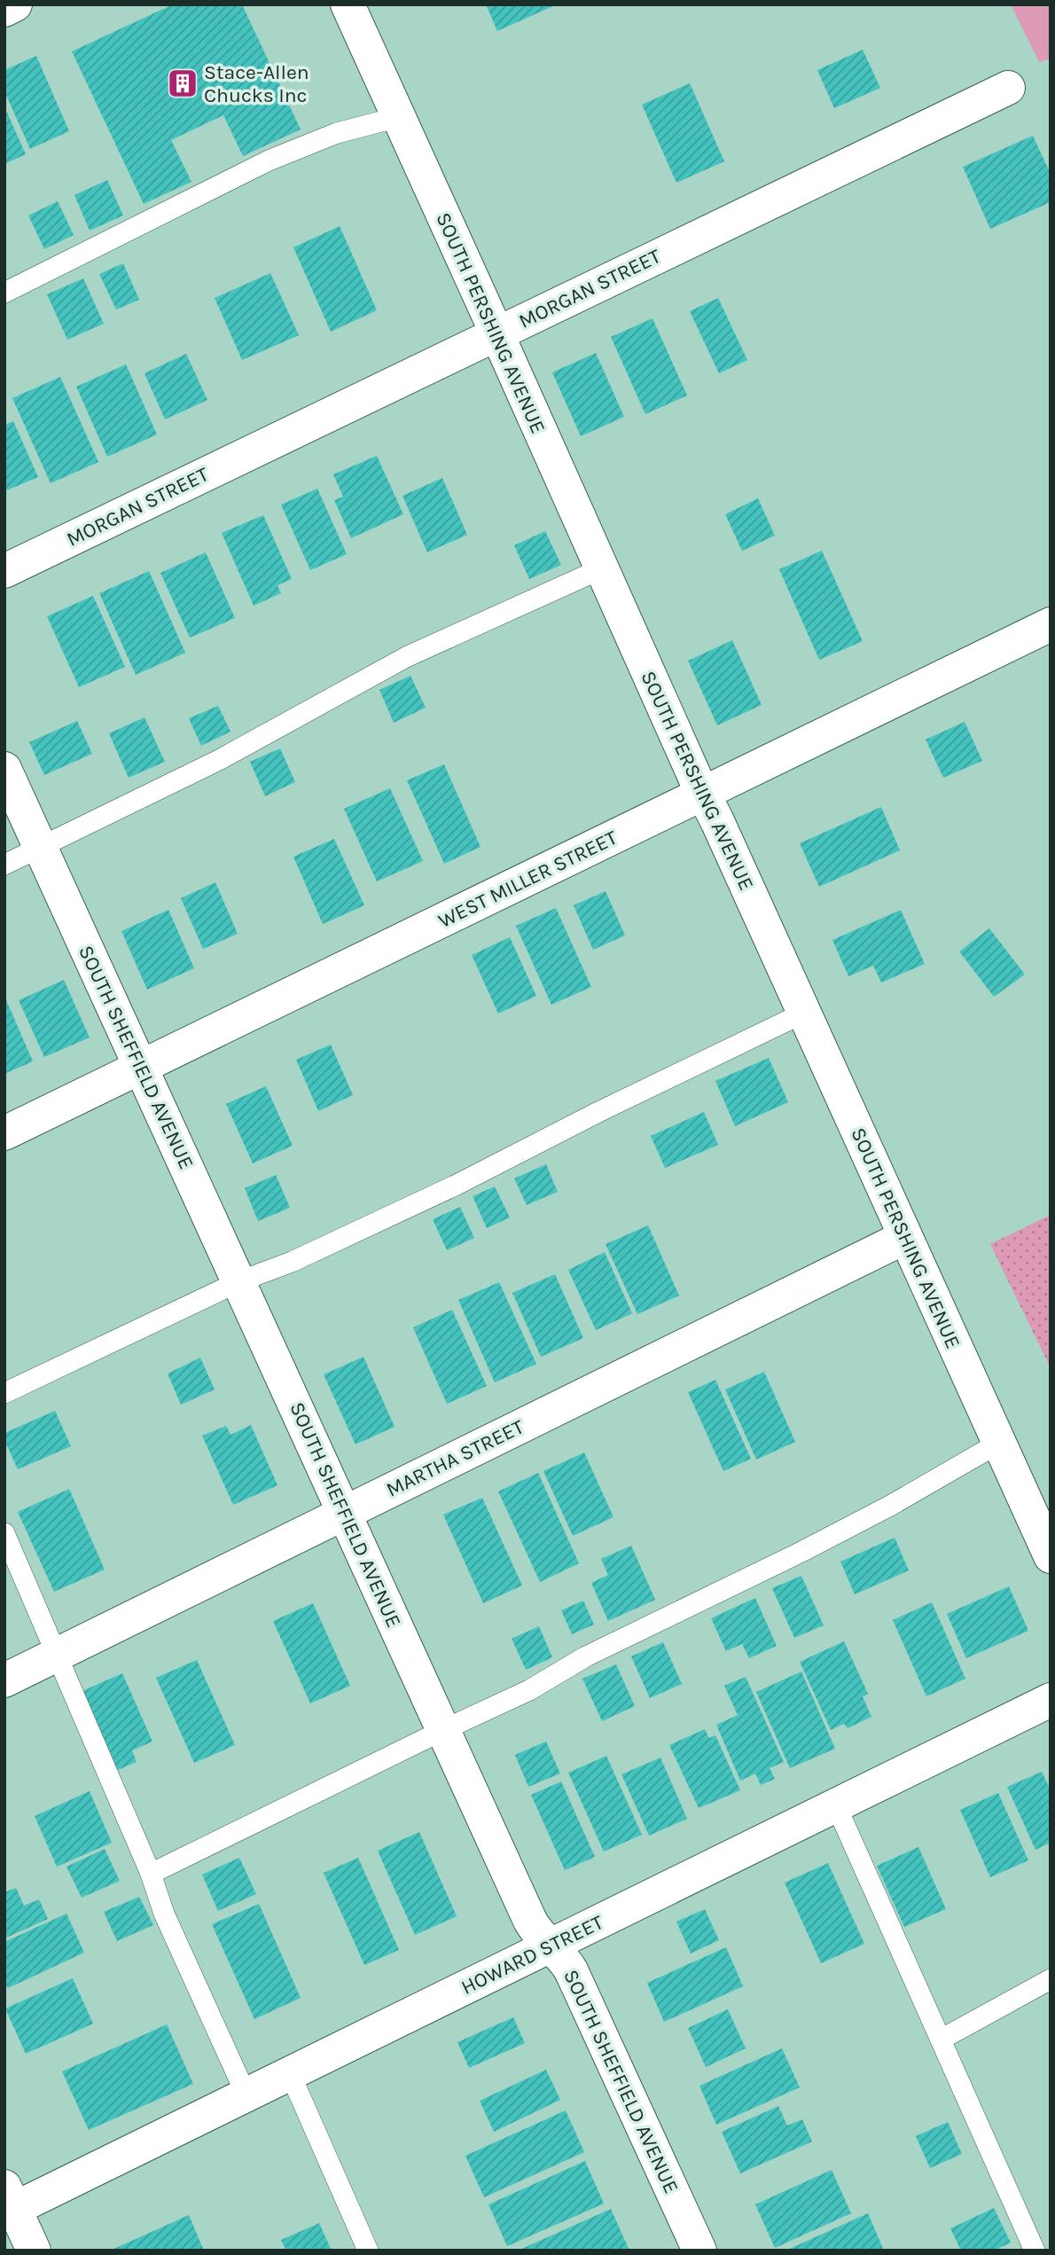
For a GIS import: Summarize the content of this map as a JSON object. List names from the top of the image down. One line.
{"streets":{"street":["MORGAN STREET","SOUTH PERSHING AVENUE","WEST MILLER STREET","SOUTH SHEFFIELD AVENUE","MARTHA STREET","HOWARD STREET"]},"crossings":[["MORGAN STREET","SOUTH PERSHING AVENUE"],["SOUTH PERSHING AVENUE","WEST MILLER STREET"],["SOUTH PERSHING AVENUE","MARTHA STREET"],["WEST MILLER STREET","SOUTH SHEFFIELD AVENUE"],["SOUTH SHEFFIELD AVENUE","MARTHA STREET"],["SOUTH SHEFFIELD AVENUE","HOWARD STREET"]],"places":{"building":["Stace-Allen Chucks Inc"]}}
